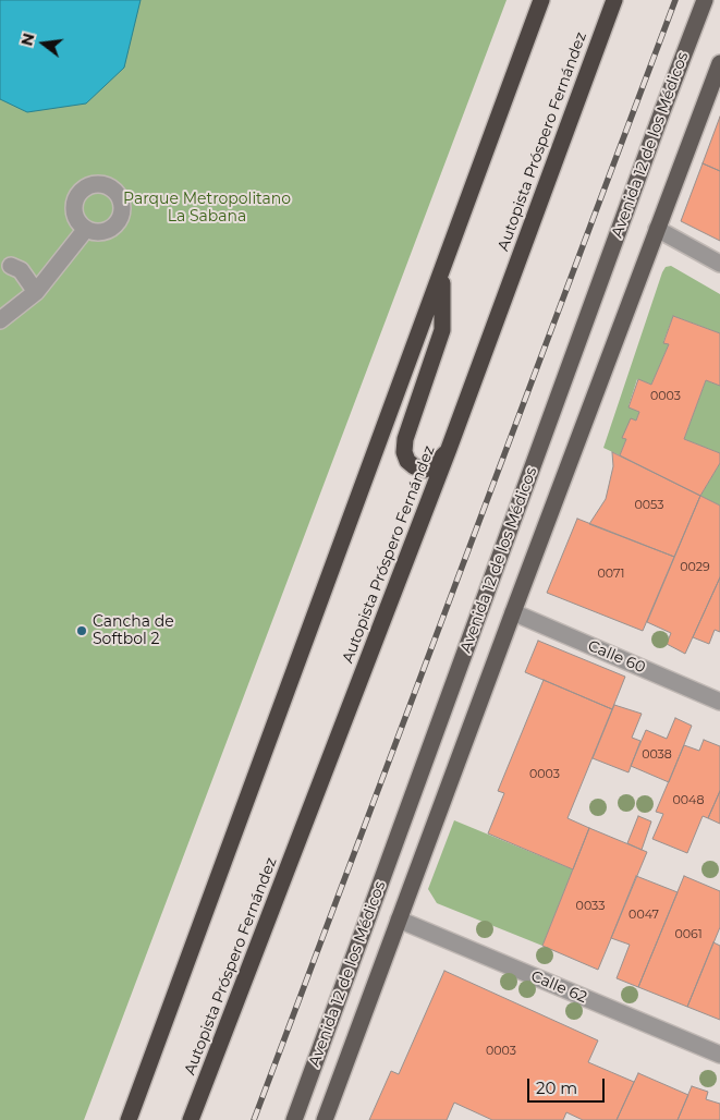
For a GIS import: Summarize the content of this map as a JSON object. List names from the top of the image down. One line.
{"streets":{"highway":["Autopista Próspero Fernández"],"main road":["Avenida 12 de los Médicos"],"street":["Calle 60","Calle 62"]},"crossings":[["Avenida 12 de los Médicos","Calle 60"],["Avenida 12 de los Médicos","Calle 62"]],"parks":["Parque Metropolitano La Sabana"],"places":["Cancha de Softbol 2"],"house_numbers":["0003","0053","0029","0071","0038","0003","0048","0033","0047","0061","0003"],"scale_bar":"20 m","north":"left"}
